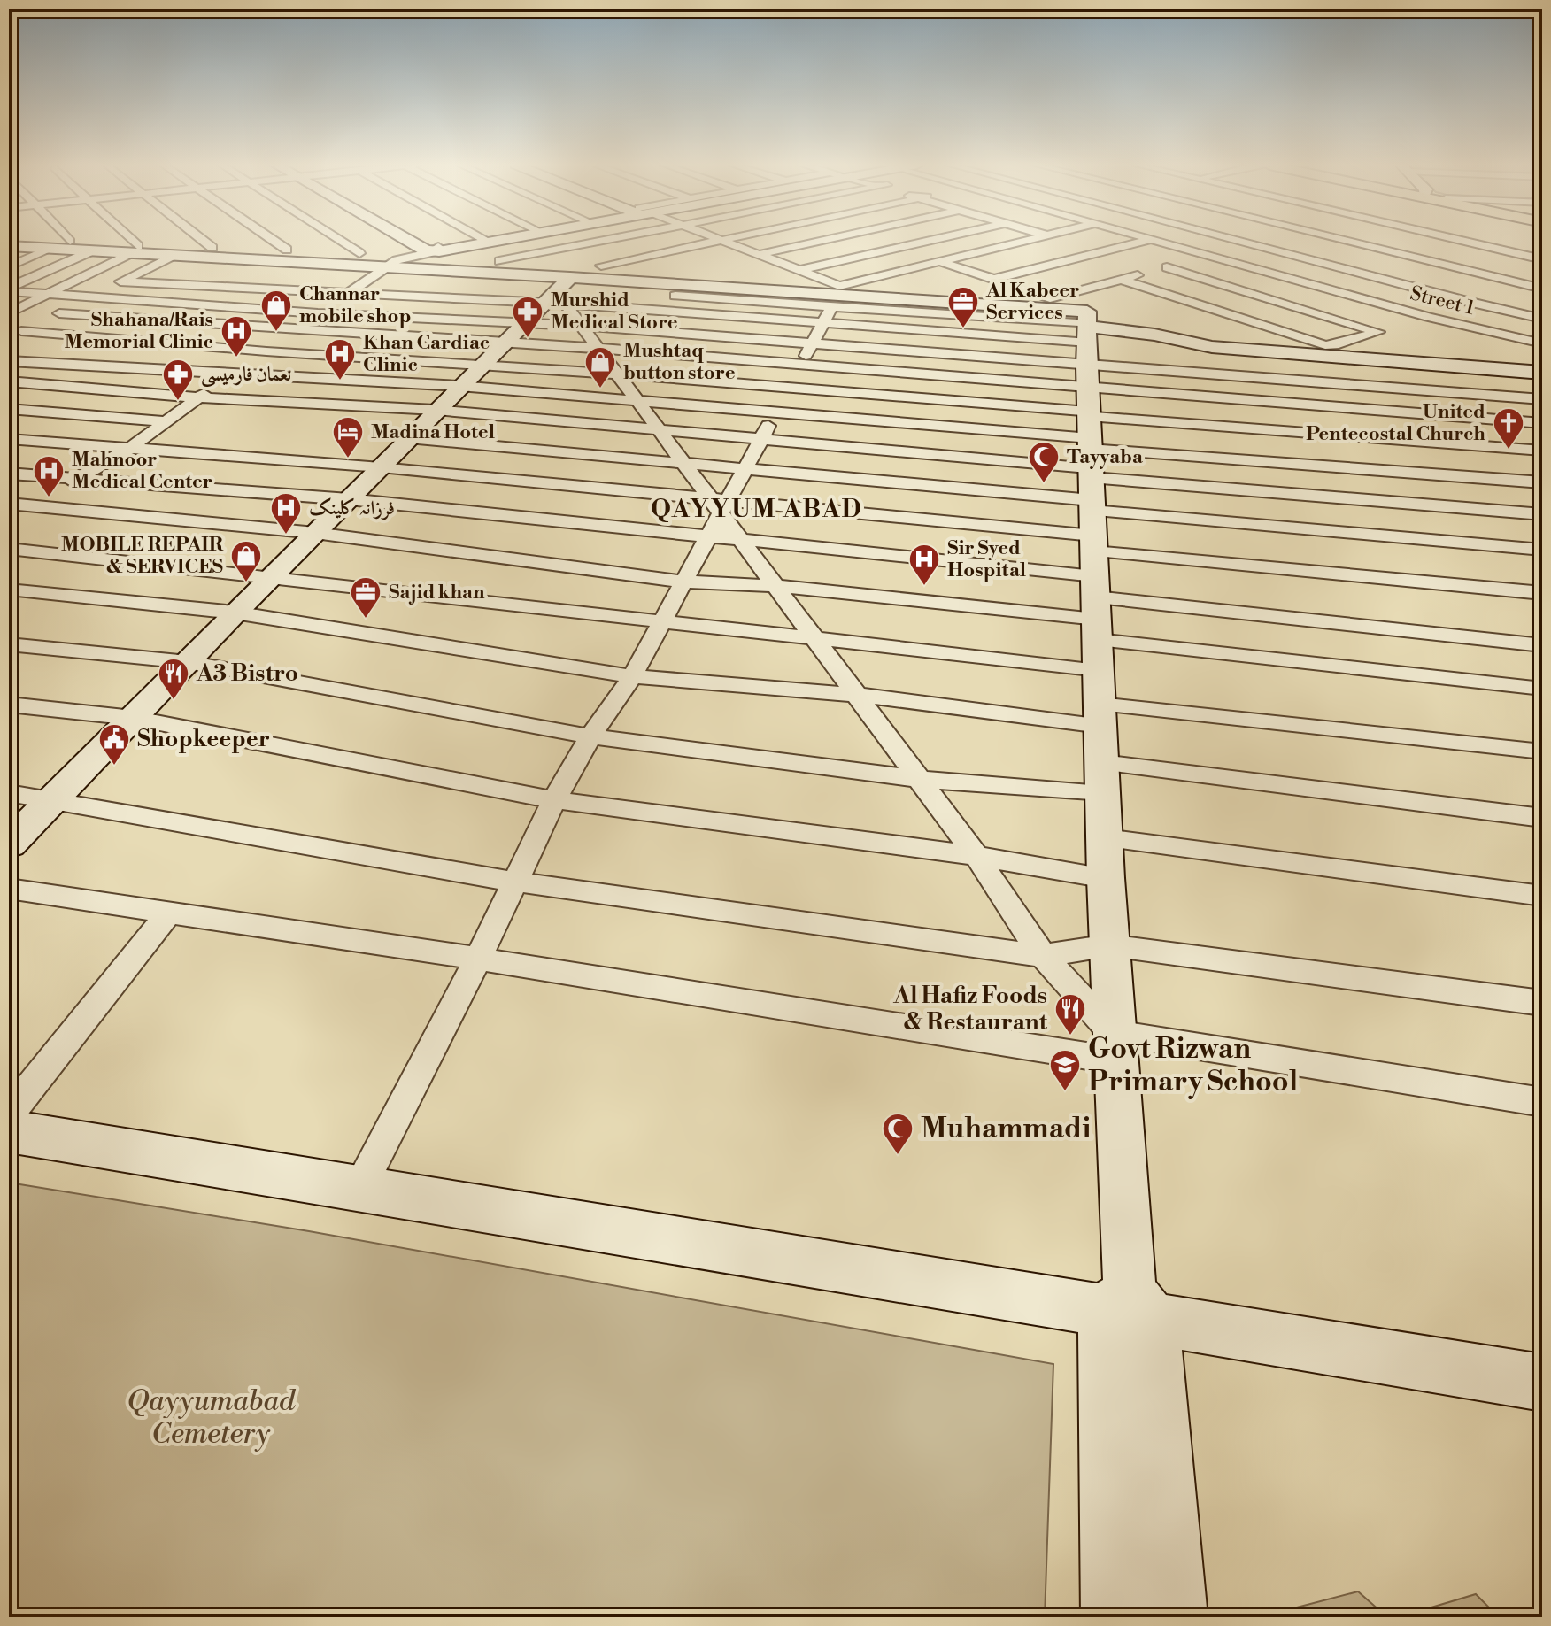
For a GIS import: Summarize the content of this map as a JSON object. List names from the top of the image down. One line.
{"streets":{"street":["Street 1"]},"districts":["QAYYUM ABAD"],"parks":["Qayyumabad Cemetery"],"places":{"office":["Al Kabeer Services","Sajid khan"],"shop":["Channar mobile shop","Mushtaq button store","MOBILE REPAIR & SERVICES"],"pharmacy":["Murshid Medical Store","نعمان فارمیسی"],"hospital":["Shahana/Rais Memorial Clinic","Khan Cardiac Clinic","Mahnoor Medical Center","فرزانہ کلینک","Sir Syed Hospital"],"church":["United Pentecostal Church"],"hotel":["Madina Hotel"],"mosque":["Tayyaba","Muhammadi"],"restaurant":["A3 Bistro","Al Hafiz Foods & Restaurant"],"public building":["Shopkeeper"],"school or university":["Govt Rizwan Primary School"]}}
